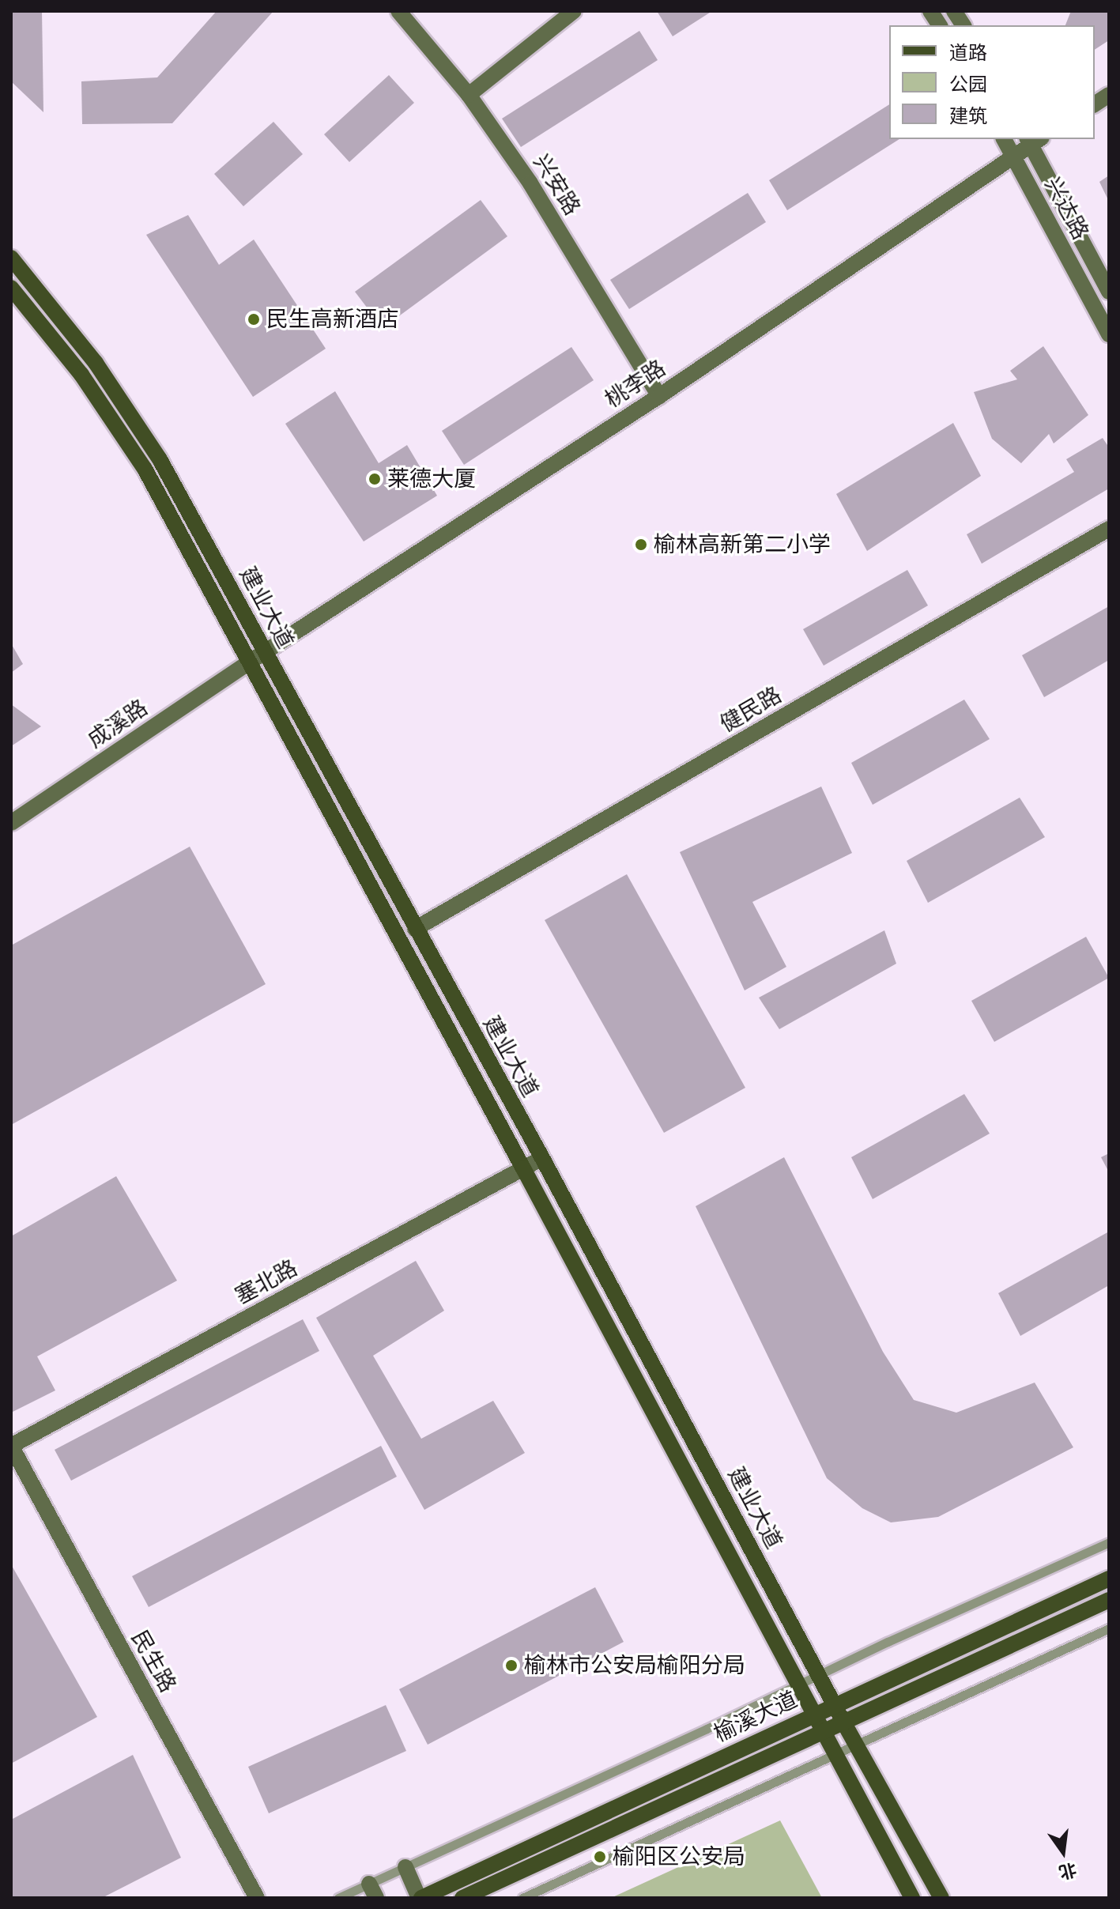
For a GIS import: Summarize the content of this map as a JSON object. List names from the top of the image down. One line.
{"streets":{"main road":["建业大道","榆溪大道"],"street":["兴安路","兴达路","桃李路","健民路","成溪路","塞北路","民生路"]},"crossings":[["兴安路","桃李路"],["兴达路","桃李路"],["桃李路","建业大道"],["桃李路","成溪路"],["建业大道","健民路"],["建业大道","成溪路"],["建业大道","塞北路"],["建业大道","榆溪大道"],["塞北路","民生路"]],"places":["民生高新酒店","莱德大厦","榆林高新第二小学","榆林市公安局榆阳分局","榆阳区公安局"],"legend":["道路","公园","建筑"],"north":"bottom"}
